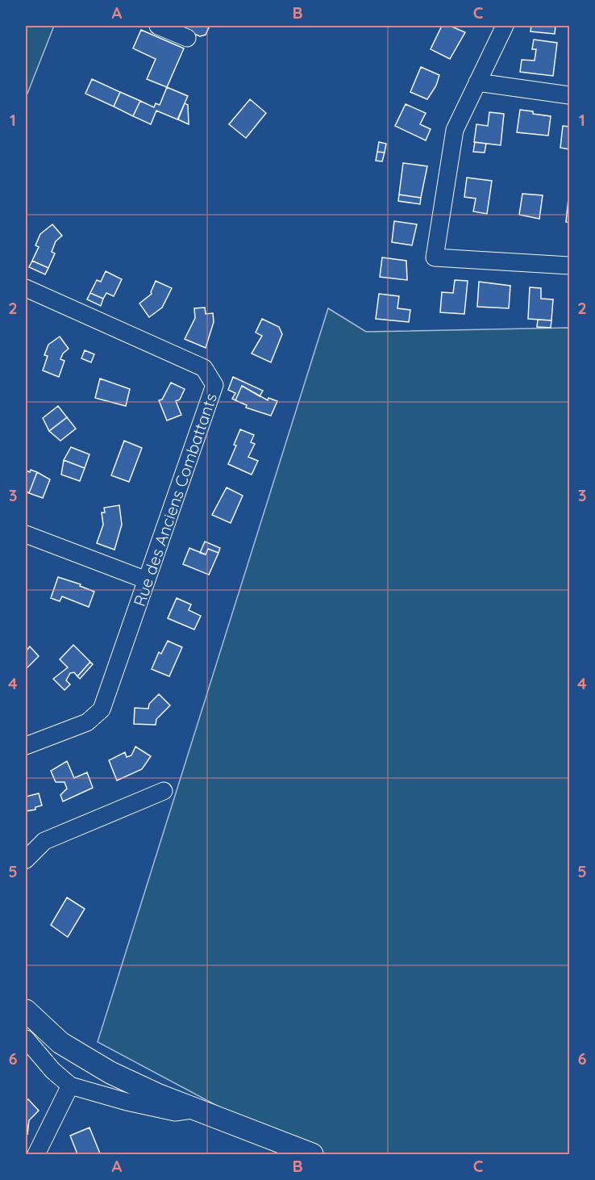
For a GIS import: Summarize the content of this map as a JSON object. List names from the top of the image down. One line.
{"streets":{"street":["Rue des Anciens Combattants"]},"grid":{"columns":["A","B","C"],"rows":["1","2","3","4","5","6"]}}
